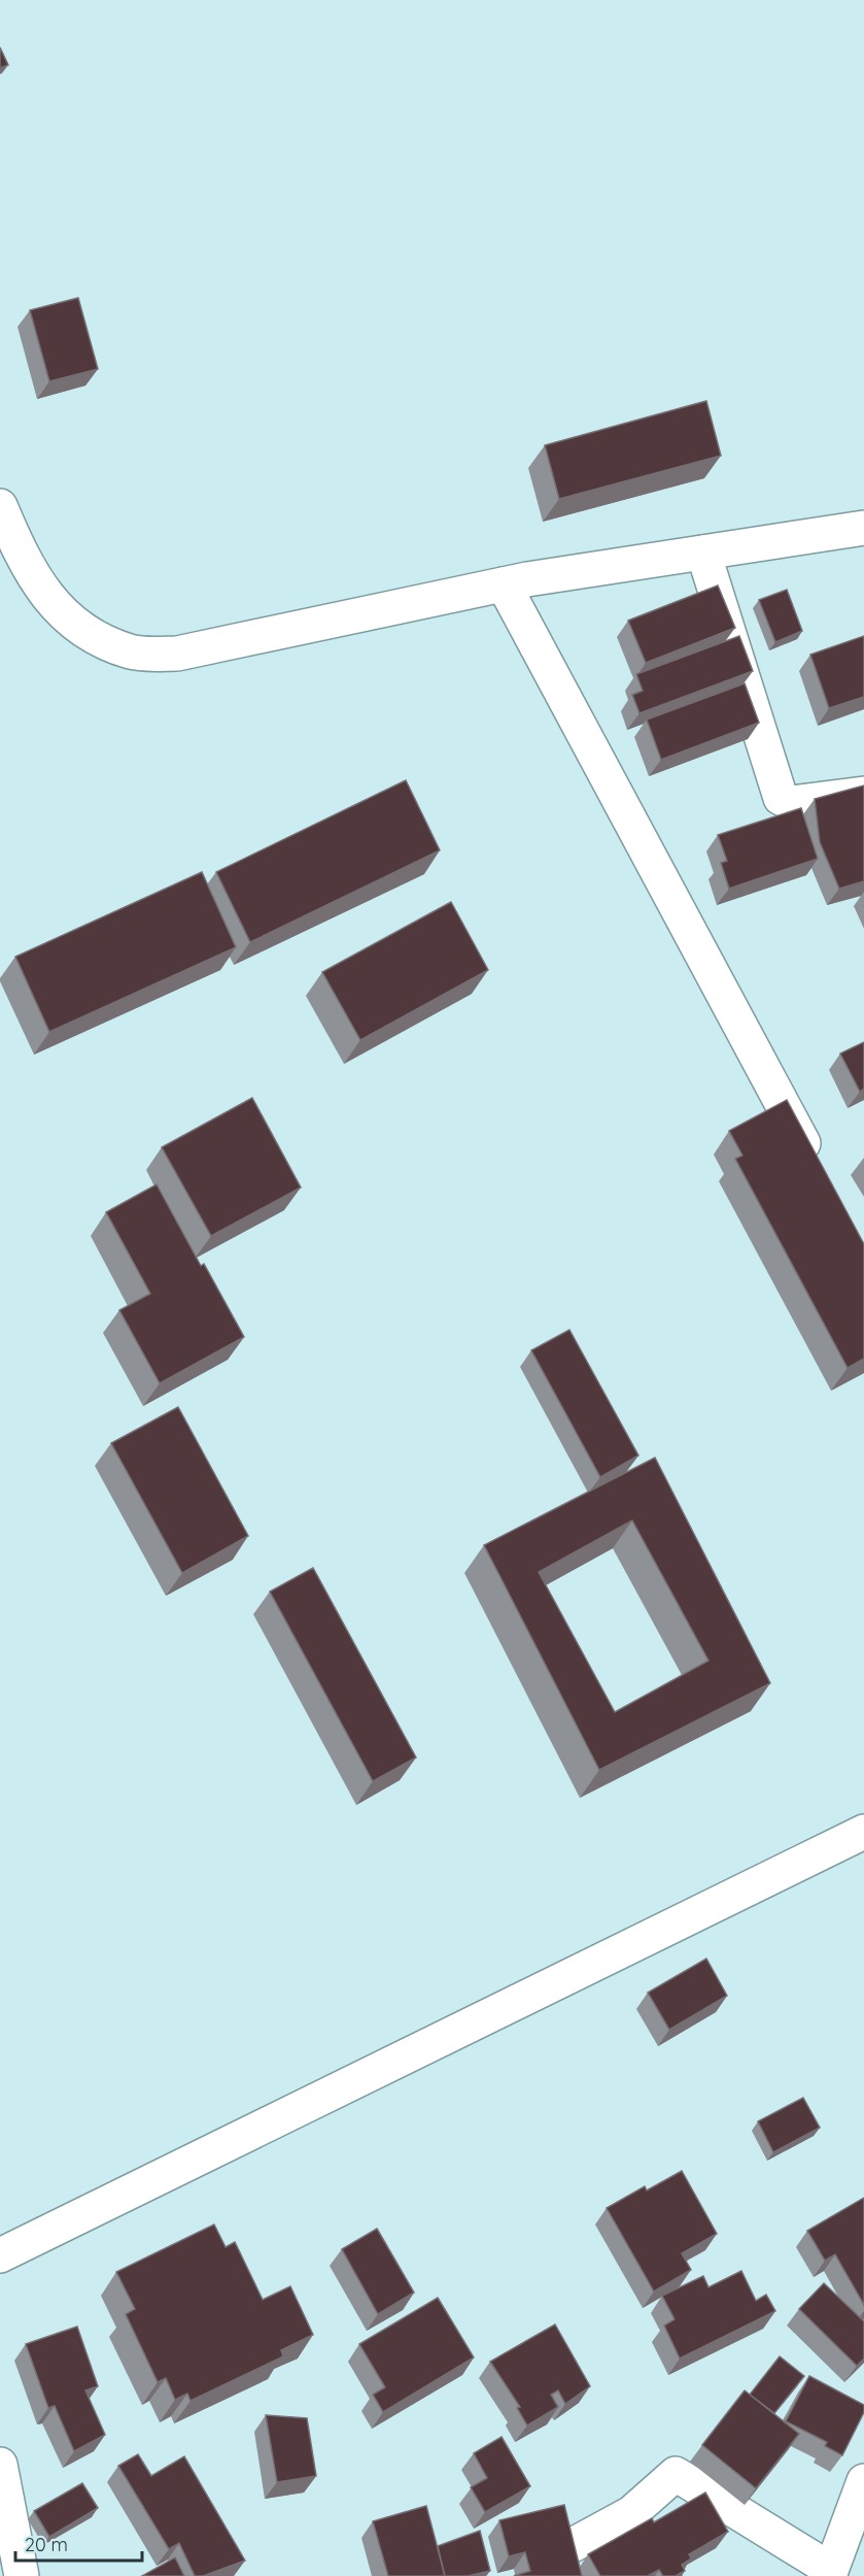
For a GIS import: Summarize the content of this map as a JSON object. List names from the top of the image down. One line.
{"scale_bar":"20 m"}
